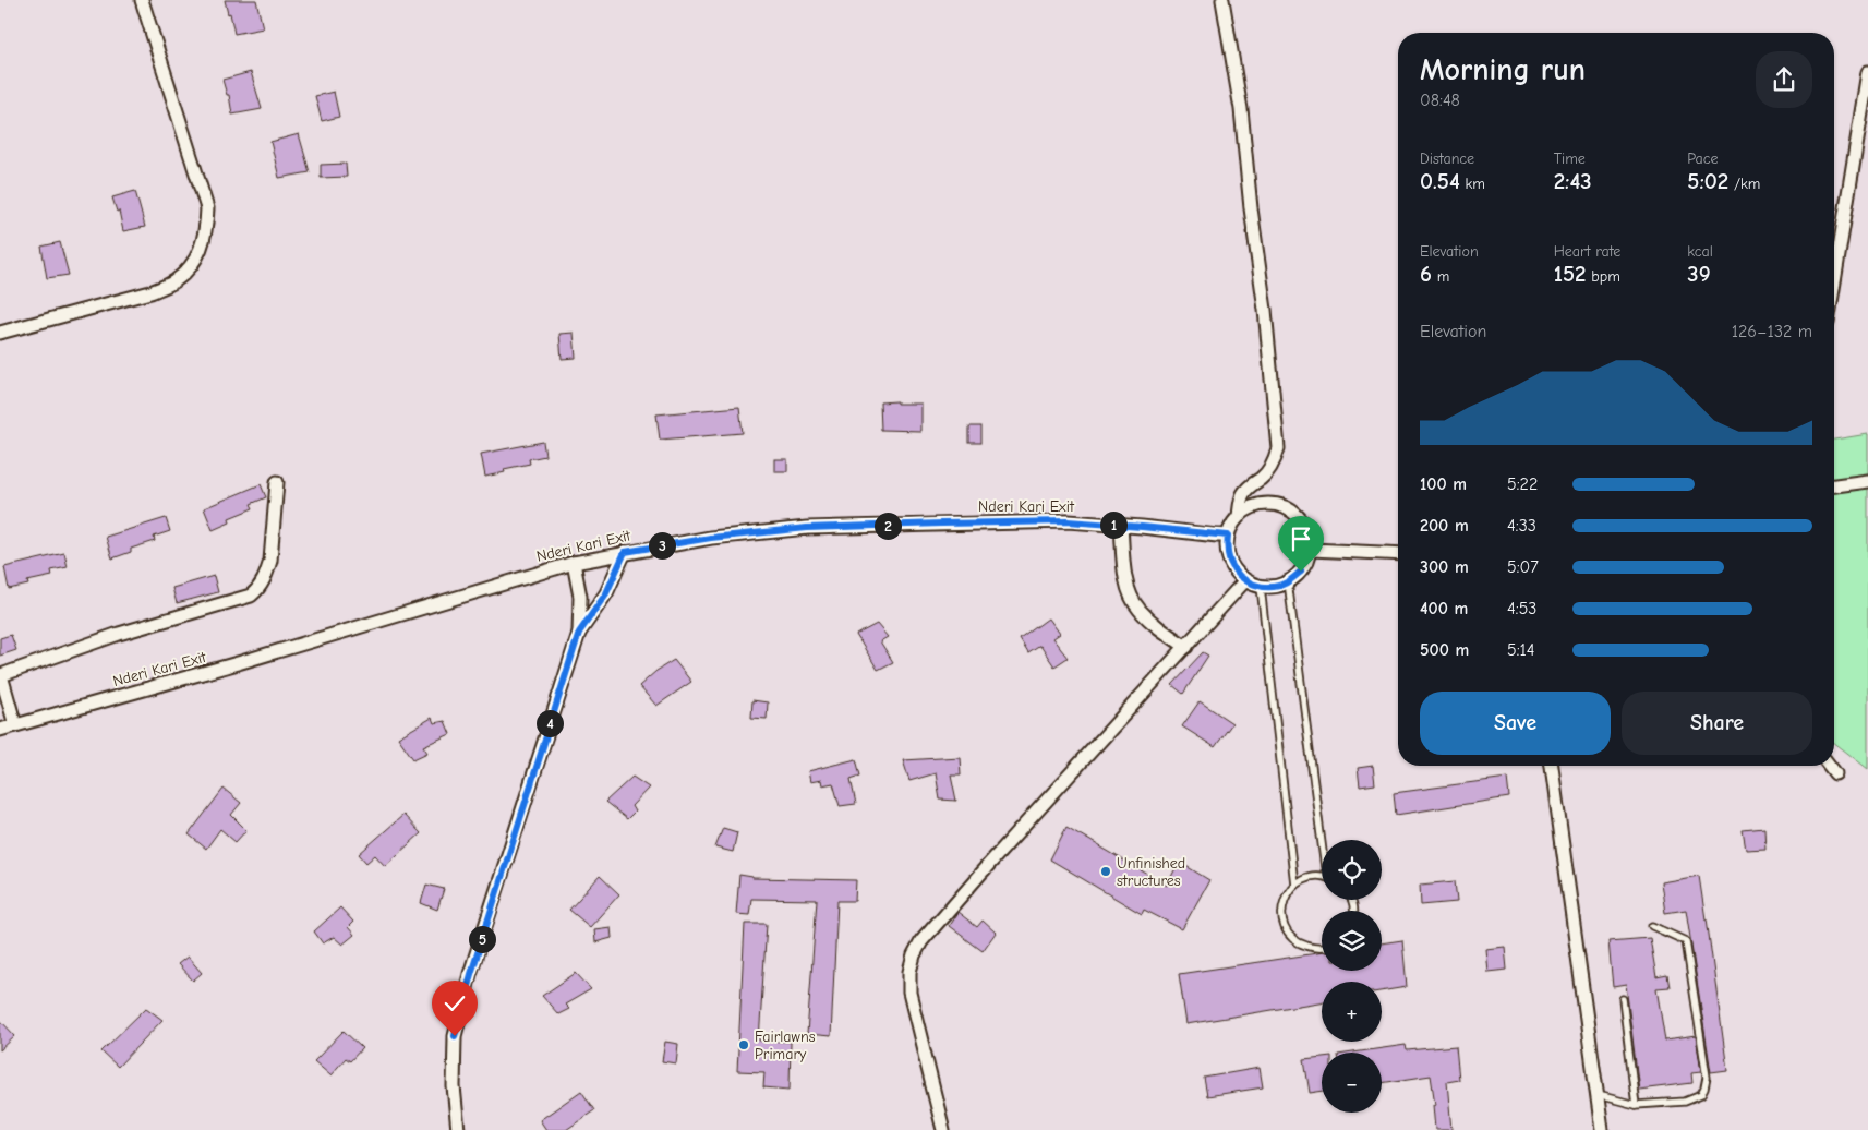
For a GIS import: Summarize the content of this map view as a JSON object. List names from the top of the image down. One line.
{"streets":{"street":["Nderi Kari Exit"]},"places":["Unfinished structures","Fairlawns Primary"],"page":{"heading":["Morning run","08:48"],"stats":[["Distance","0.54 km"],["Time","2:43"],["Pace","5:02 /km"],["Elevation","6 m"],["Heart rate","152 bpm"],["kcal","39"]],"chart":["Elevation","126–132 m"],"list":[{"name":"100 m","note":"5:22"},{"name":"200 m","note":"4:33"},{"name":"300 m","note":"5:07"},{"name":"400 m","note":"4:53"},{"name":"500 m","note":"5:14"}],"pins":["1","2","3","4","5"],"buttons":["Save","Share"],"map_buttons":["+","−"]}}
